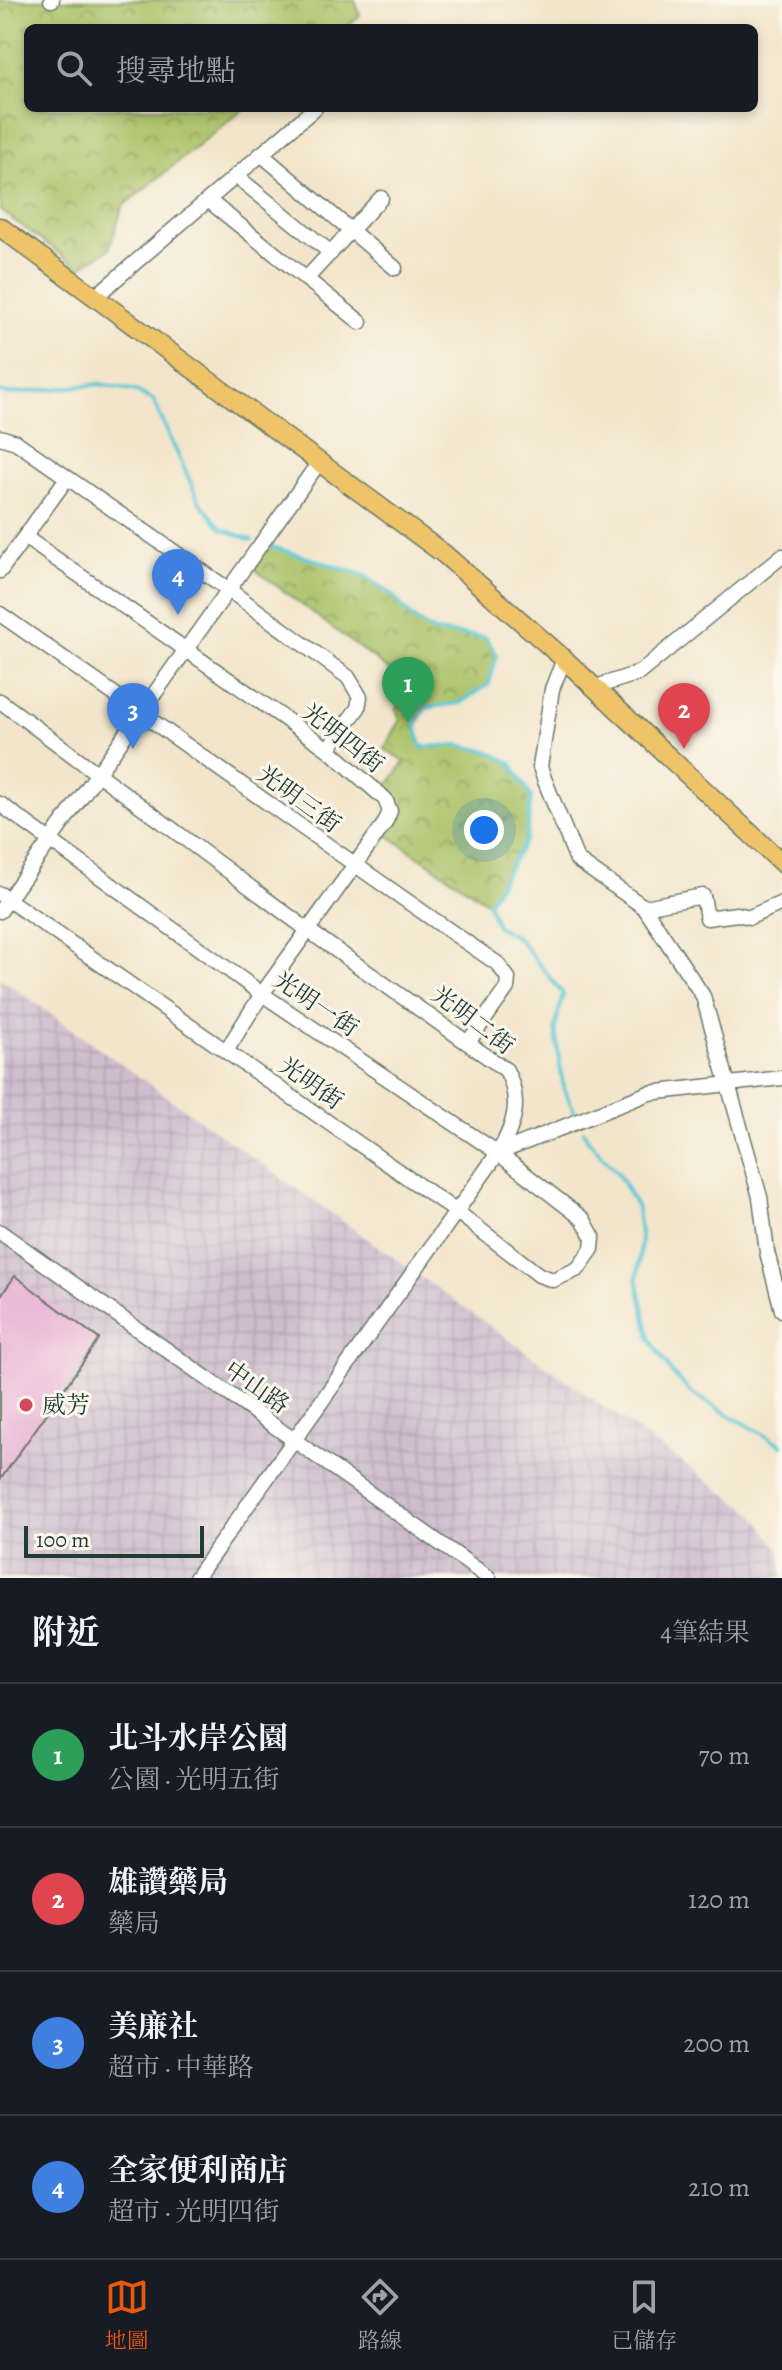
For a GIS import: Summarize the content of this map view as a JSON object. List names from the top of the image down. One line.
{"streets":{"street":["光明四街","光明三街","光明一街","光明二街","光明街","中山路"]},"crossings":[["光明四街","光明三街"],["光明四街","光明一街"],["光明四街","光明二街"],["光明四街","光明街"],["光明三街","光明二街"],["光明一街","光明二街"],["光明一街","光明街"],["光明二街","光明街"],["光明二街","中山路"]],"places":["威芳"],"scale_bar":"100 m","page":{"search":"搜尋地點","pins":["4","1","2","3"],"scale":"100 m","heading":["附近","4筆結果"],"list":[{"mark":"1","name":"北斗水岸公園","note":"公園 · 光明五街","value":"70 m"},{"mark":"2","name":"雄讚藥局","note":"藥局","value":"120 m"},{"mark":"3","name":"美廉社","note":"超市 · 中華路","value":"200 m"},{"mark":"4","name":"全家便利商店","note":"超市 · 光明四街","value":"210 m"}],"nav":["地圖","路線","已儲存"]}}
